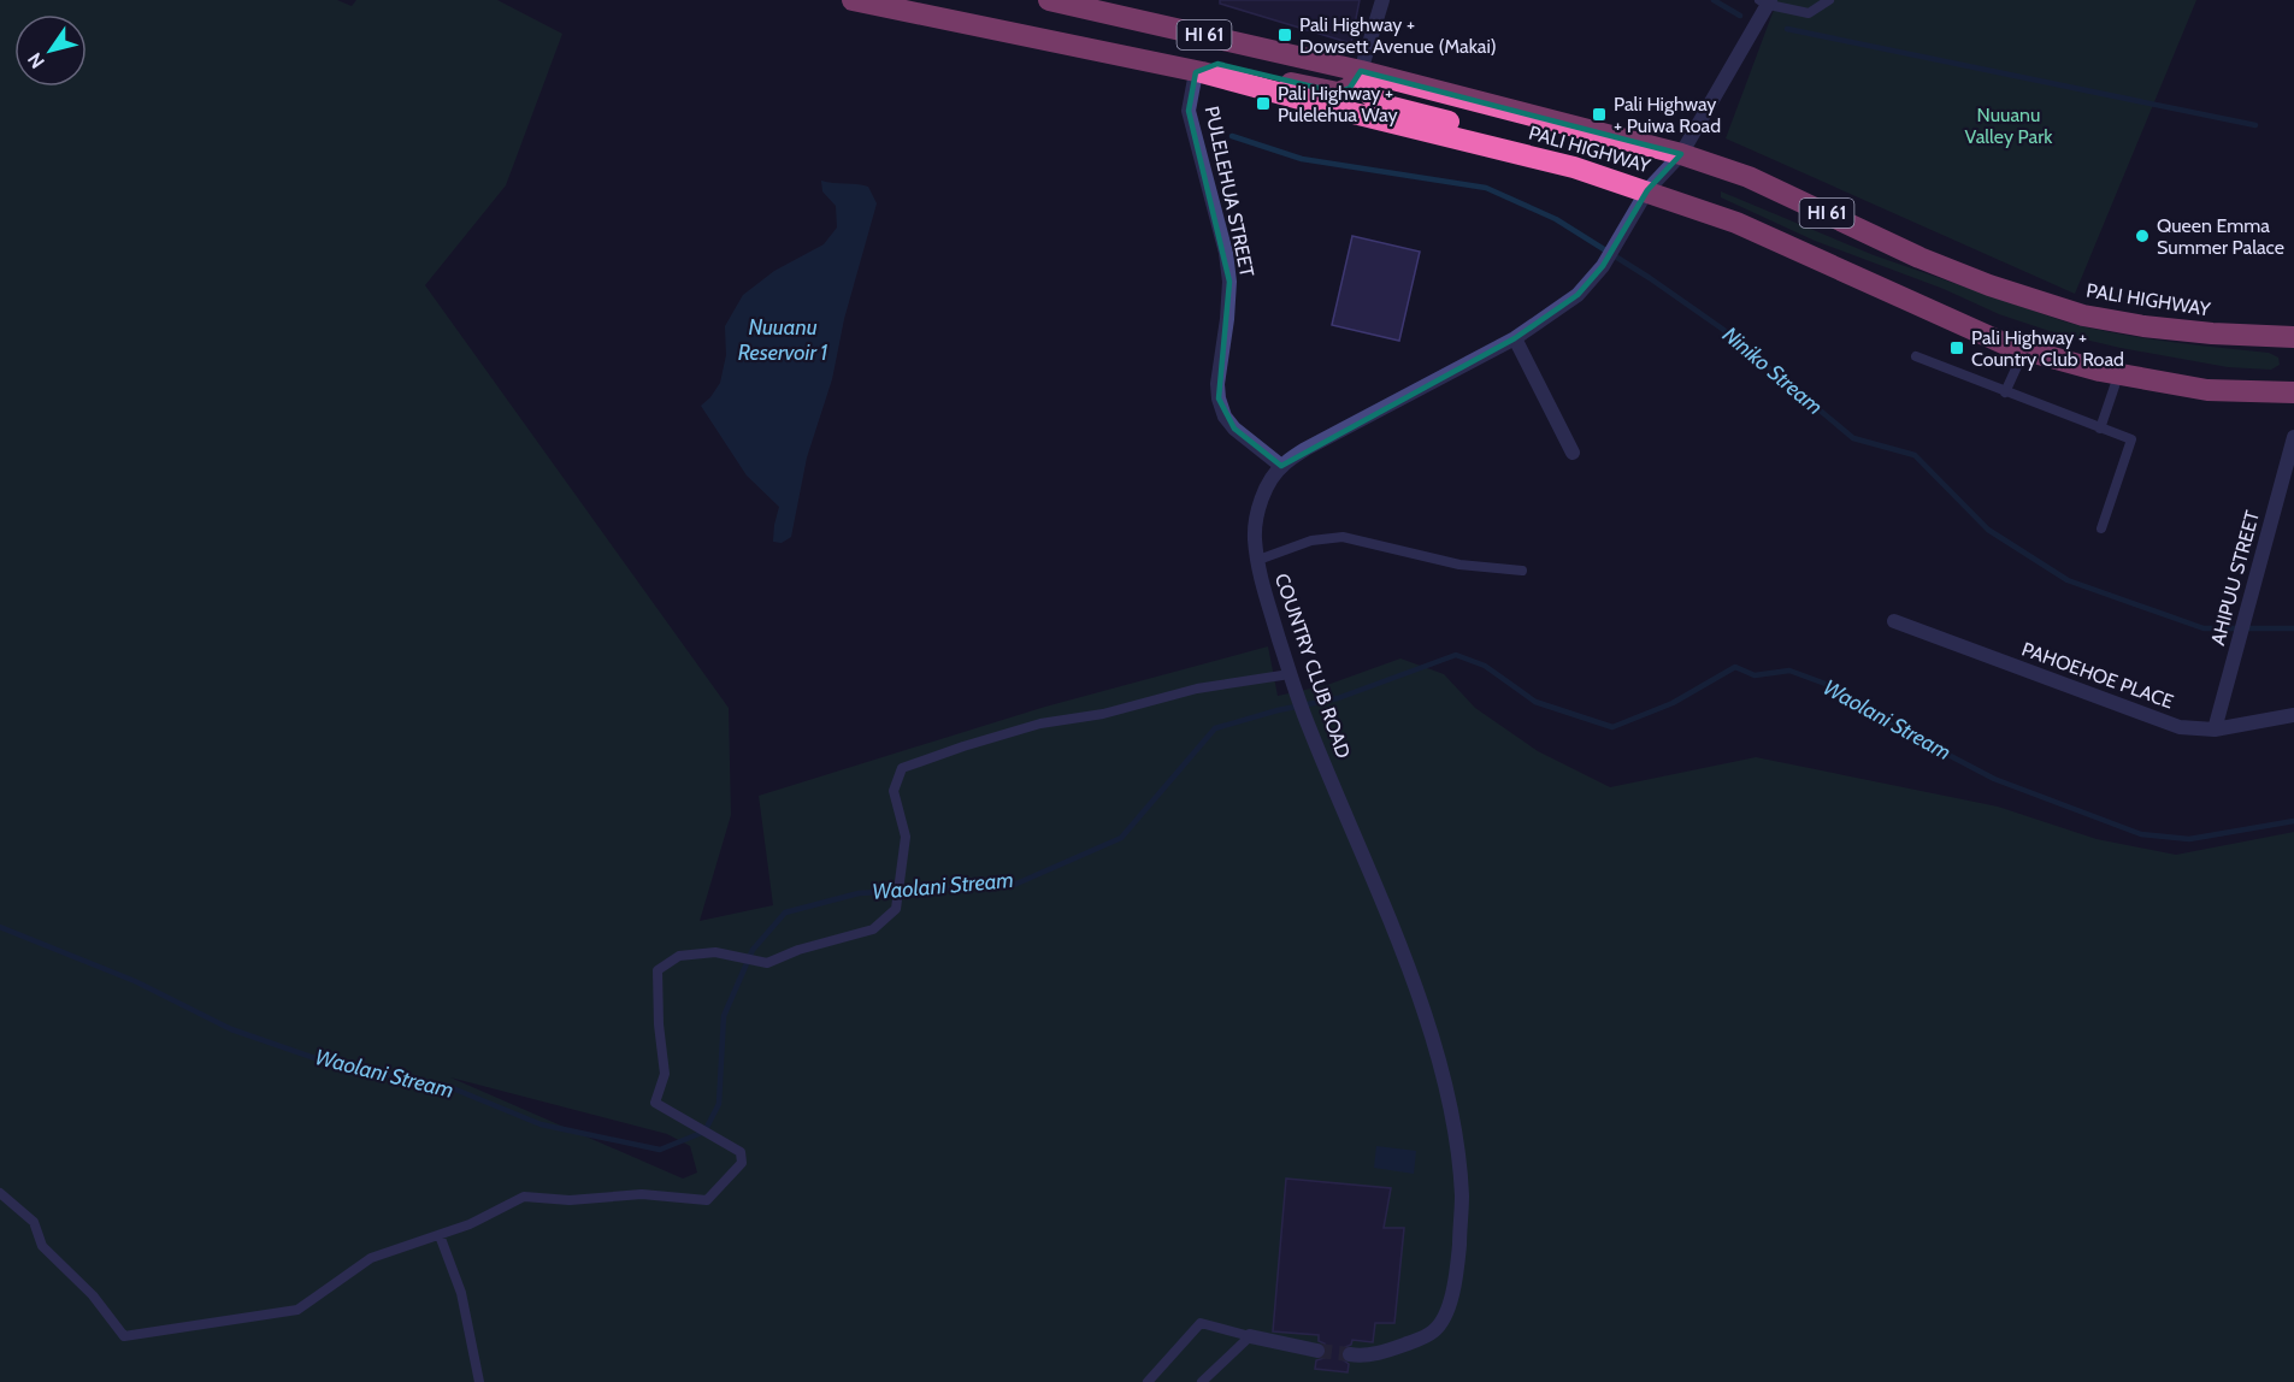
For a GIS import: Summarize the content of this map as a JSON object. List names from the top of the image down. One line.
{"streets":{"highway":["HI 61","PALI HIGHWAY"],"street":["PULELEHUA STREET","AHIPUU STREET","COUNTRY CLUB ROAD","PAHOEHOE PLACE"]},"crossings":[["PALI HIGHWAY","PULELEHUA STREET"],["PALI HIGHWAY","COUNTRY CLUB ROAD"],["PULELEHUA STREET","COUNTRY CLUB ROAD"],["AHIPUU STREET","PAHOEHOE PLACE"]],"water":["Nuuanu Reservoir 1","Niniko Stream","Waolani Stream"],"parks":["Nuuanu Valley Park"],"places":{"transit":["Pali Highway + Dowsett Avenue (Makai)","Pali Highway + Pulelehua Way","Pali Highway + Puiwa Road","Pali Highway + Country Club Road"],"other":["Queen Emma Summer Palace"]},"north":"bottom left"}
